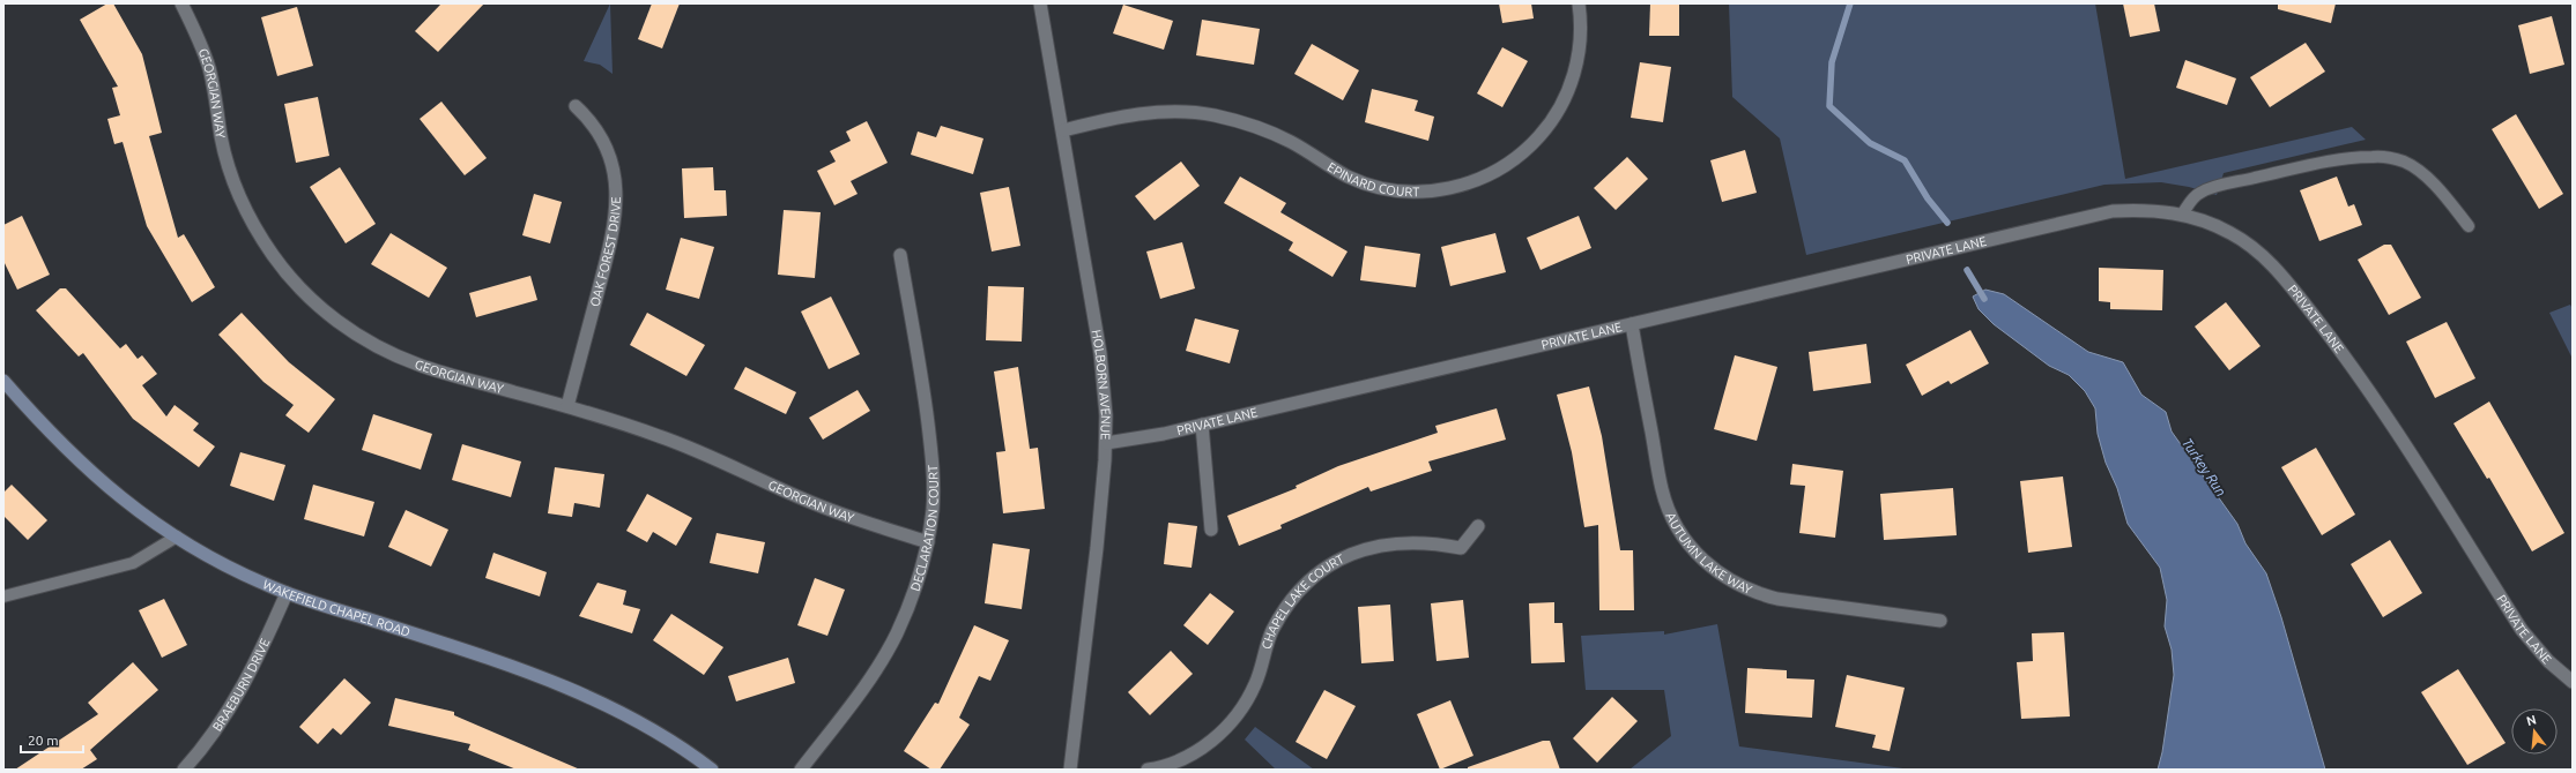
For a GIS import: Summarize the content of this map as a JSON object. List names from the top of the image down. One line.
{"streets":{"main road":["WAKEFIELD CHAPEL ROAD"],"street":["GEORGIAN WAY","EPINARD COURT","PRIVATE LANE","OAK FOREST DRIVE","HOLBORN AVENUE","DECLARATION COURT","AUTUMN LAKE WAY","CHAPEL LAKE COURT","BRAEBURN DRIVE"]},"crossings":[["GEORGIAN WAY","OAK FOREST DRIVE"],["GEORGIAN WAY","DECLARATION COURT"],["EPINARD COURT","HOLBORN AVENUE"],["PRIVATE LANE","HOLBORN AVENUE"],["PRIVATE LANE","AUTUMN LAKE WAY"],["WAKEFIELD CHAPEL ROAD","BRAEBURN DRIVE"]],"water":["Turkey Run"],"scale_bar":"20 m","north":"top"}
